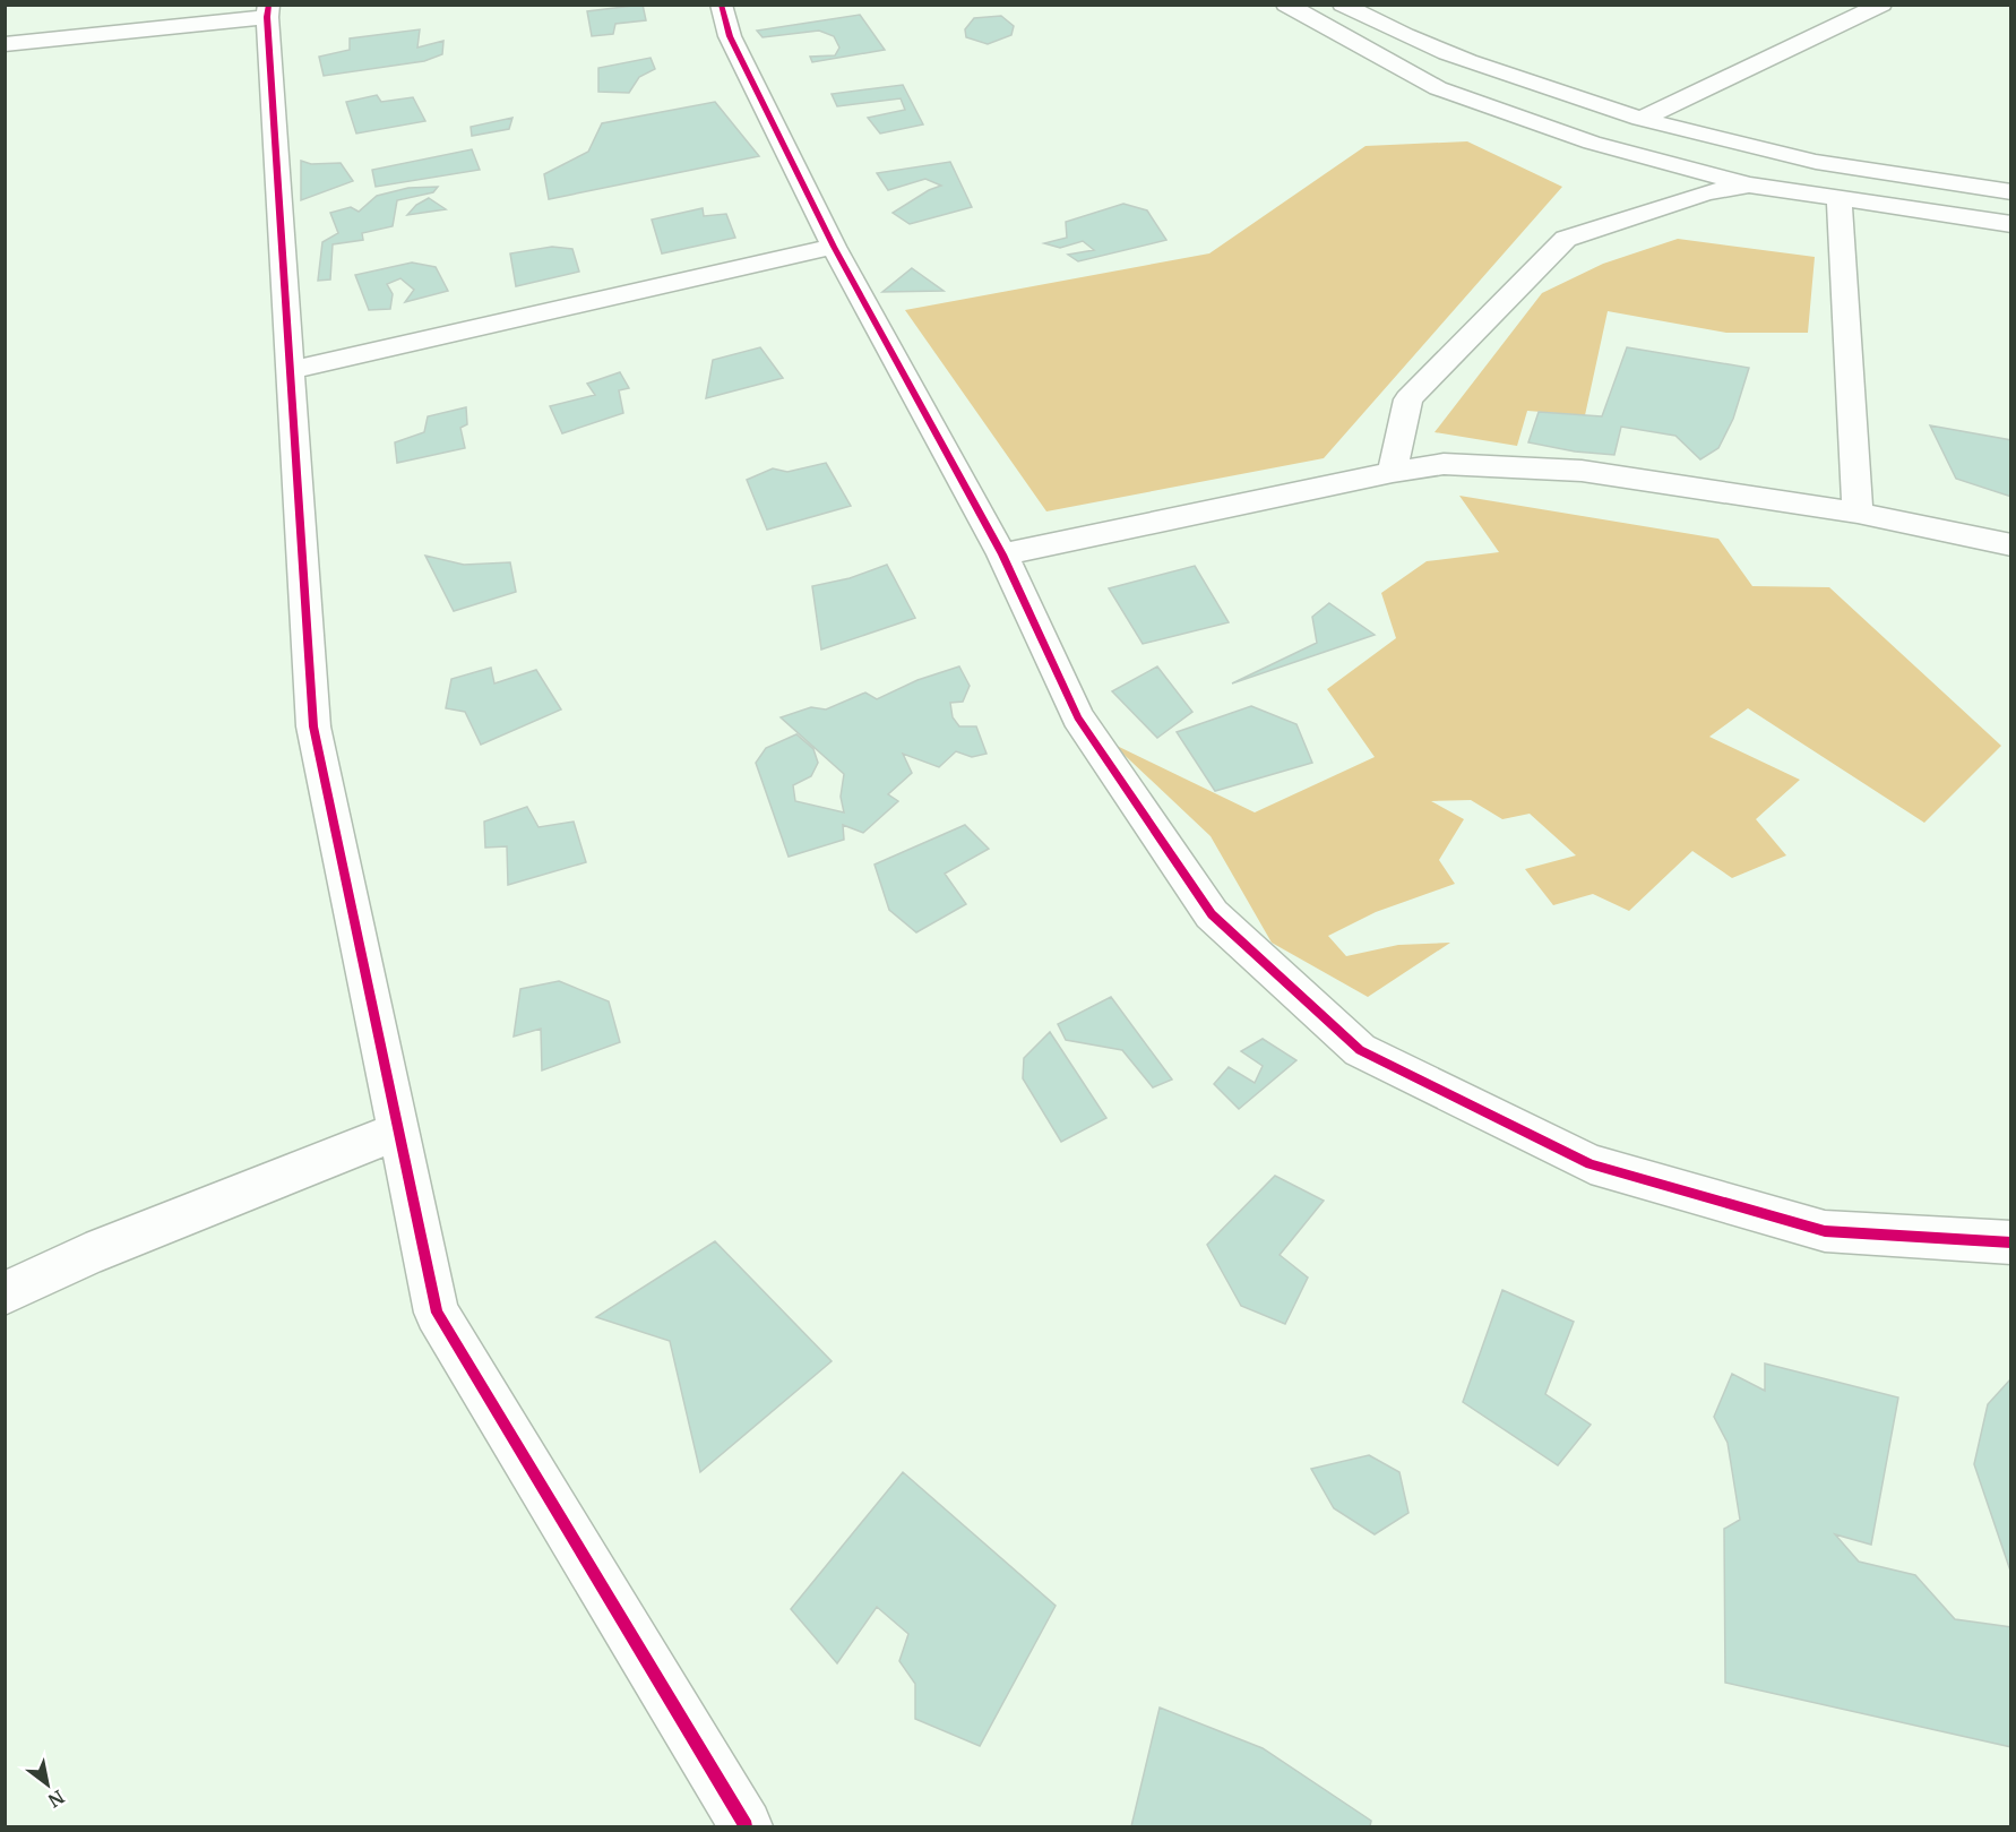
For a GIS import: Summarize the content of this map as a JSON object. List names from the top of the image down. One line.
{"north":"bottom right"}
